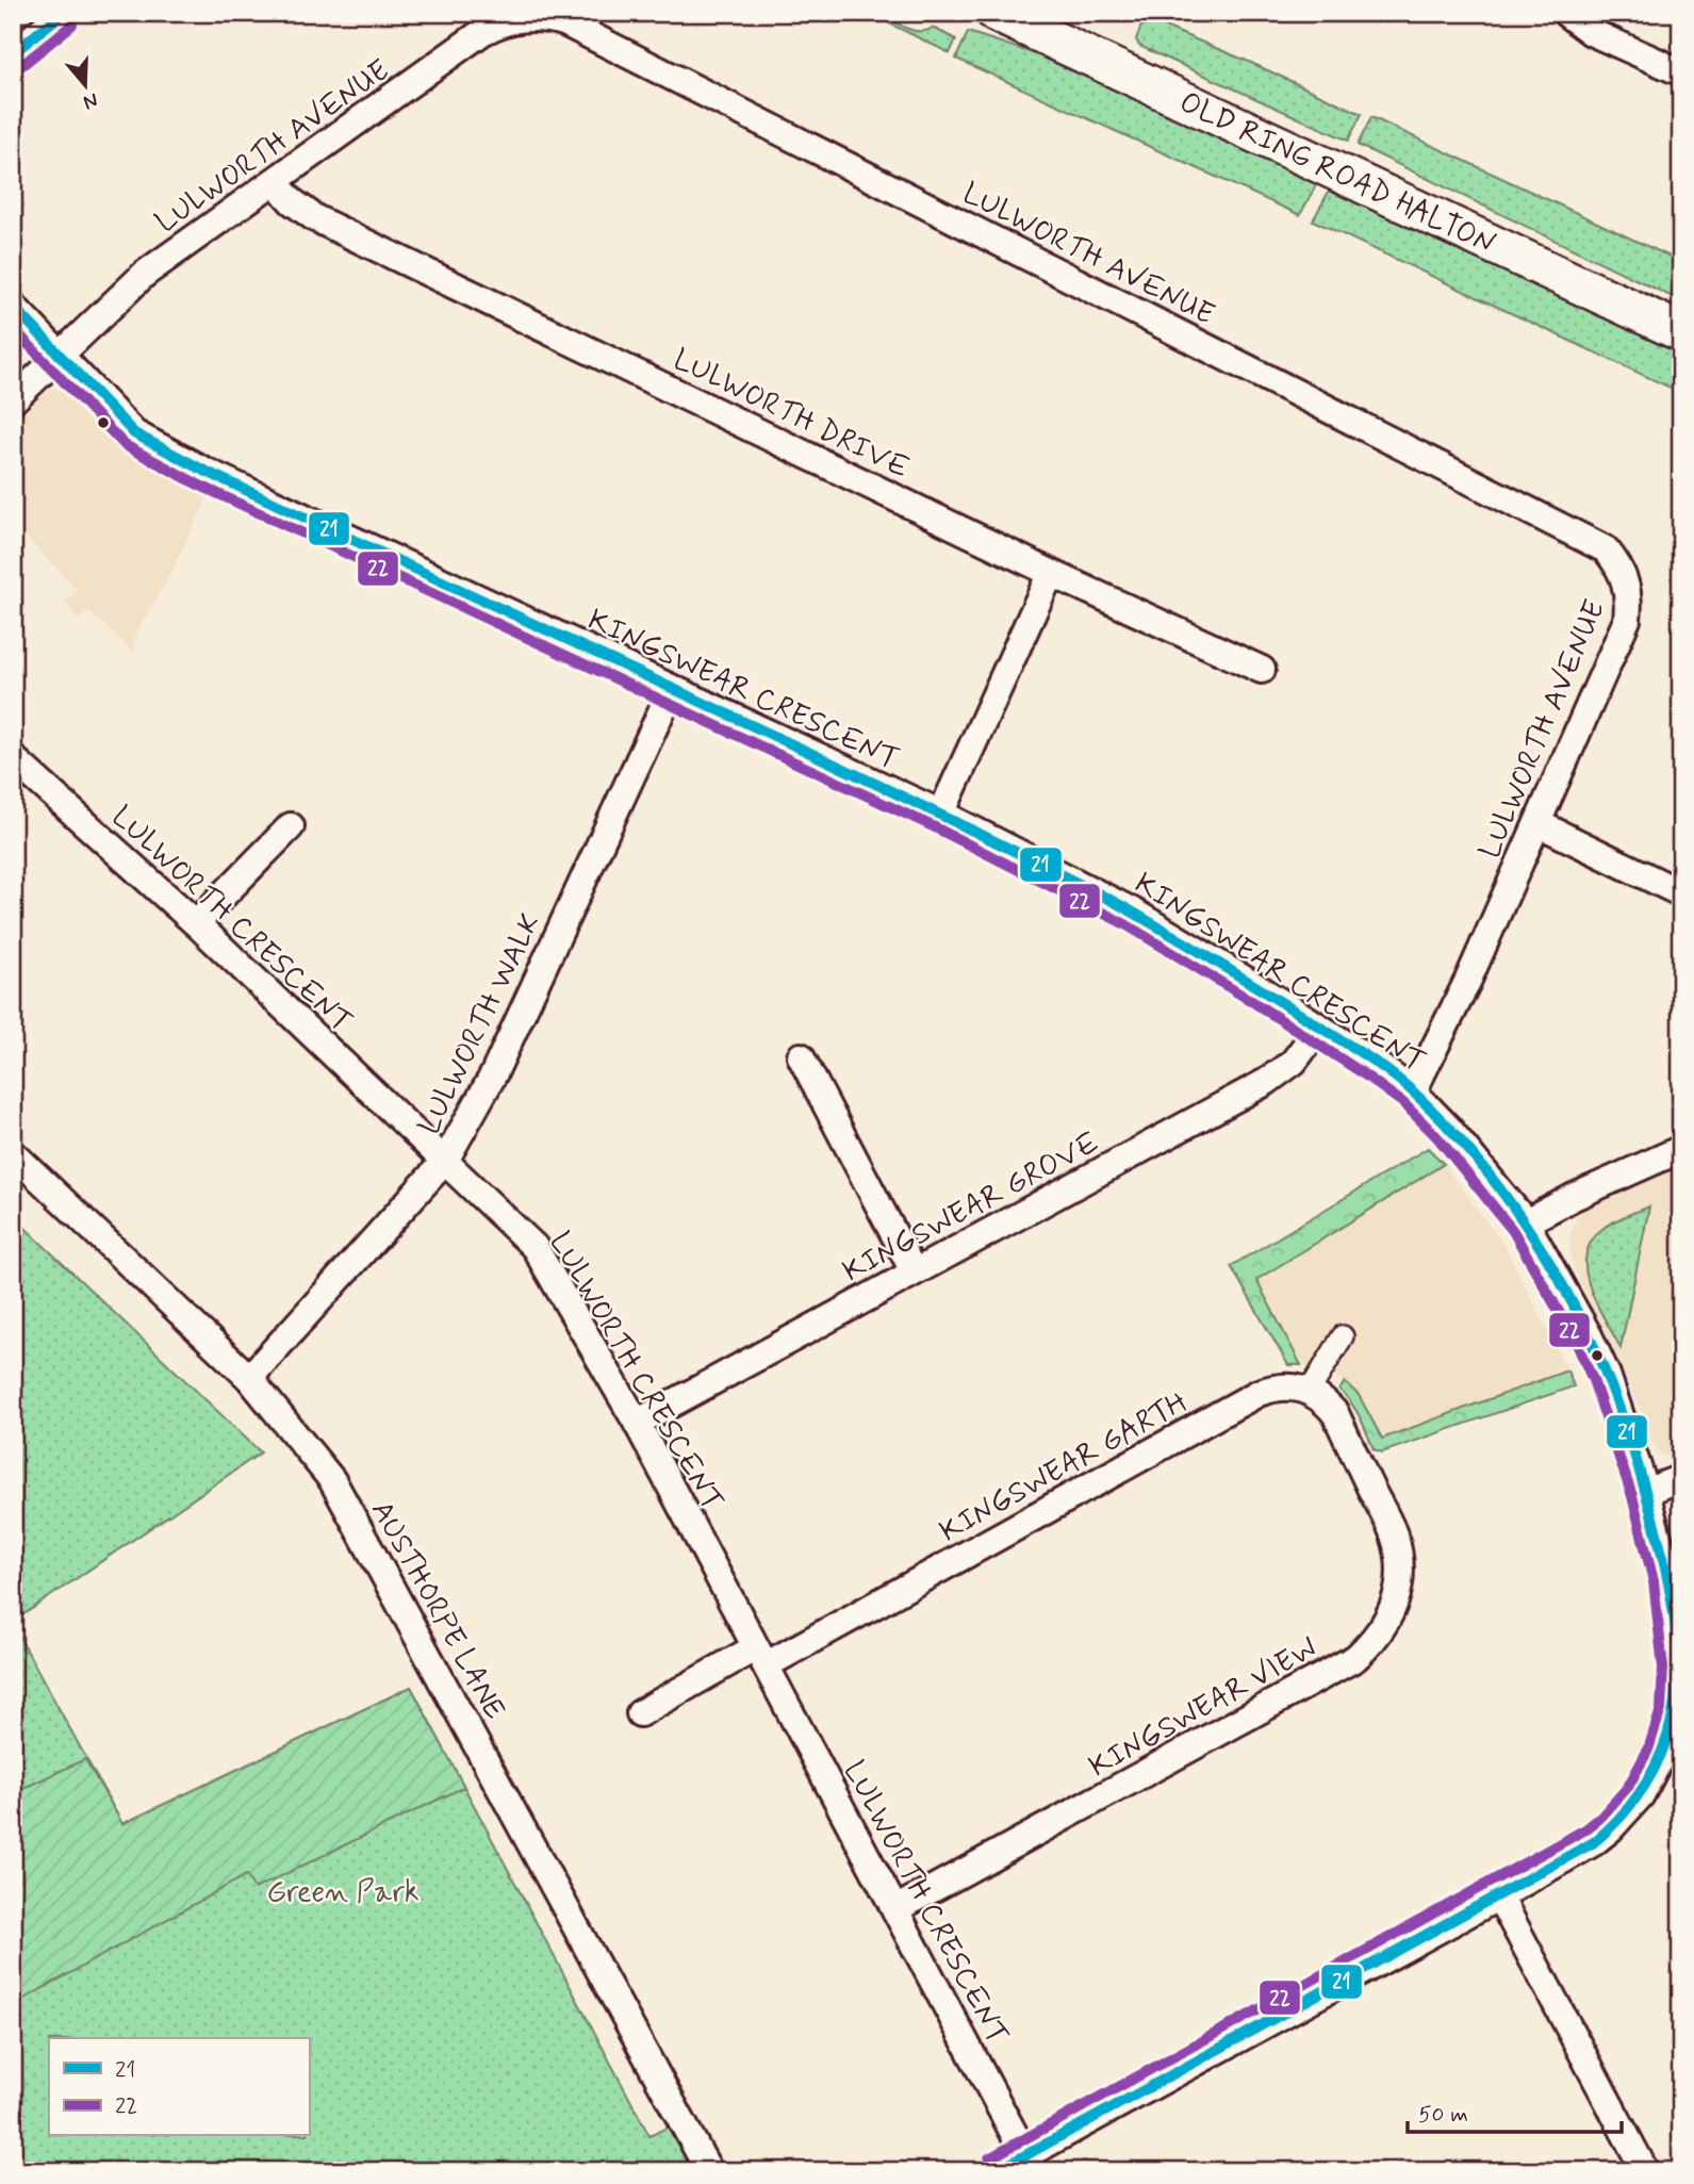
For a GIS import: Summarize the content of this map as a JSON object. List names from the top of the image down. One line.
{"streets":{"main road":["OLD RING ROAD HALTON"],"street":["LULWORTH AVENUE","LULWORTH DRIVE","KINGSWEAR CRESCENT","LULWORTH CRESCENT","LULWORTH WALK","KINGSWEAR GROVE","KINGSWEAR GARTH","AUSTHORPE LANE","KINGSWEAR VIEW"]},"crossings":[["LULWORTH AVENUE","LULWORTH DRIVE"],["LULWORTH AVENUE","KINGSWEAR CRESCENT"],["KINGSWEAR CRESCENT","LULWORTH CRESCENT"],["KINGSWEAR CRESCENT","LULWORTH WALK"],["KINGSWEAR CRESCENT","KINGSWEAR GROVE"],["LULWORTH CRESCENT","LULWORTH WALK"],["LULWORTH CRESCENT","KINGSWEAR GROVE"],["LULWORTH CRESCENT","KINGSWEAR GARTH"],["LULWORTH CRESCENT","KINGSWEAR VIEW"],["LULWORTH WALK","AUSTHORPE LANE"],["KINGSWEAR GARTH","KINGSWEAR VIEW"]],"parks":["Green Park"],"lines":["transit line 21","transit line 22"],"legend":["21","22"],"scale_bar":"50 m","north":"bottom"}
